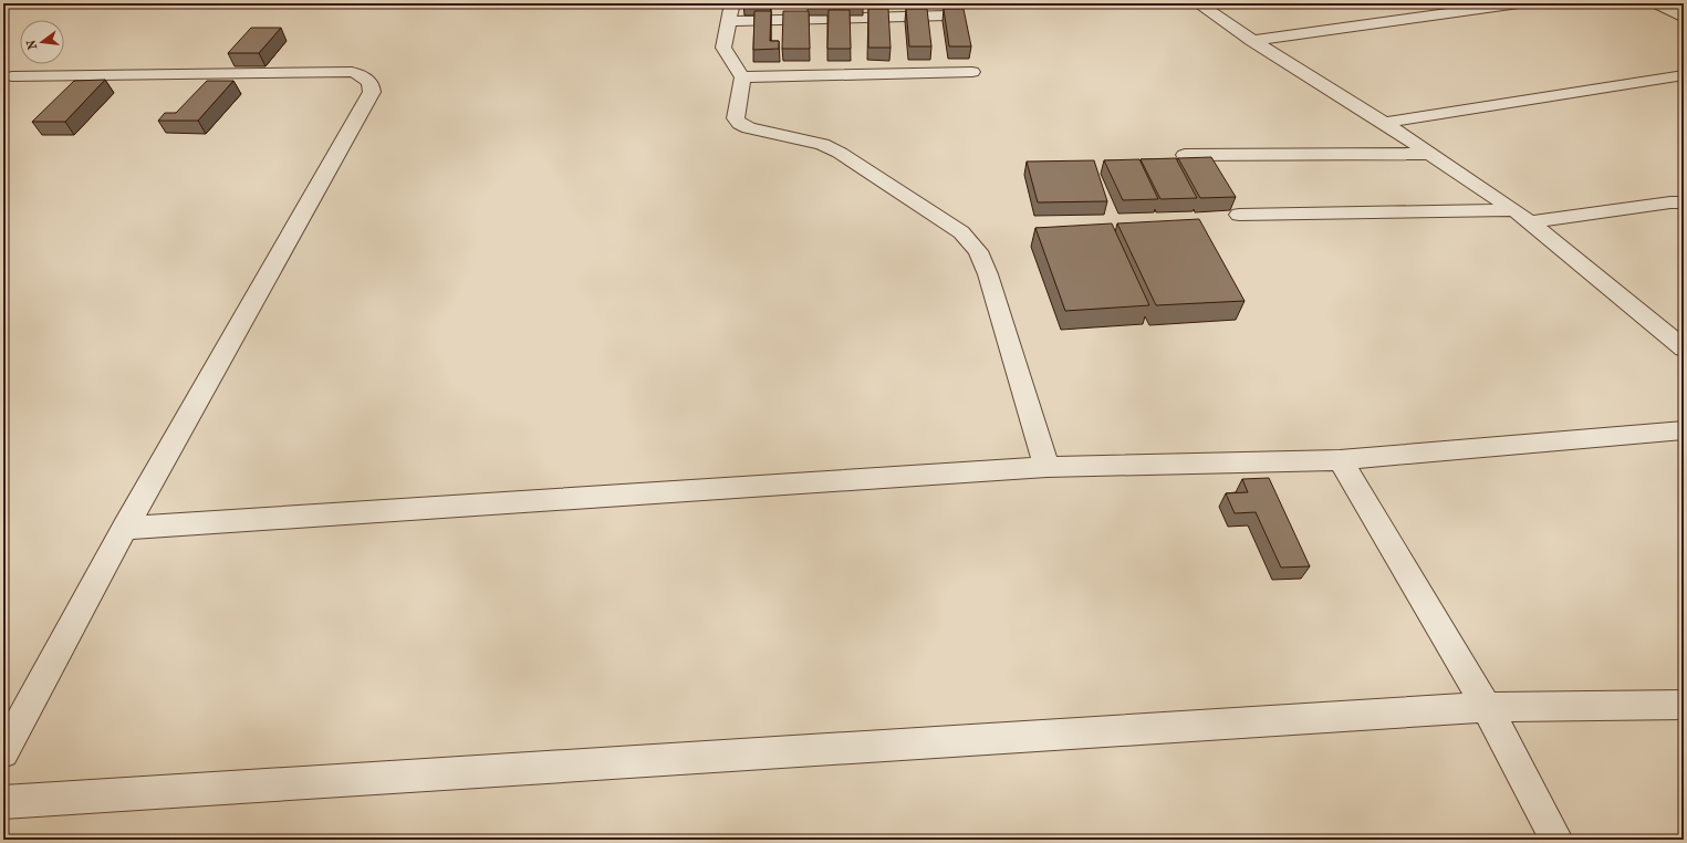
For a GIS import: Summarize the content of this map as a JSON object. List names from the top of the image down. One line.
{"north":"left"}
